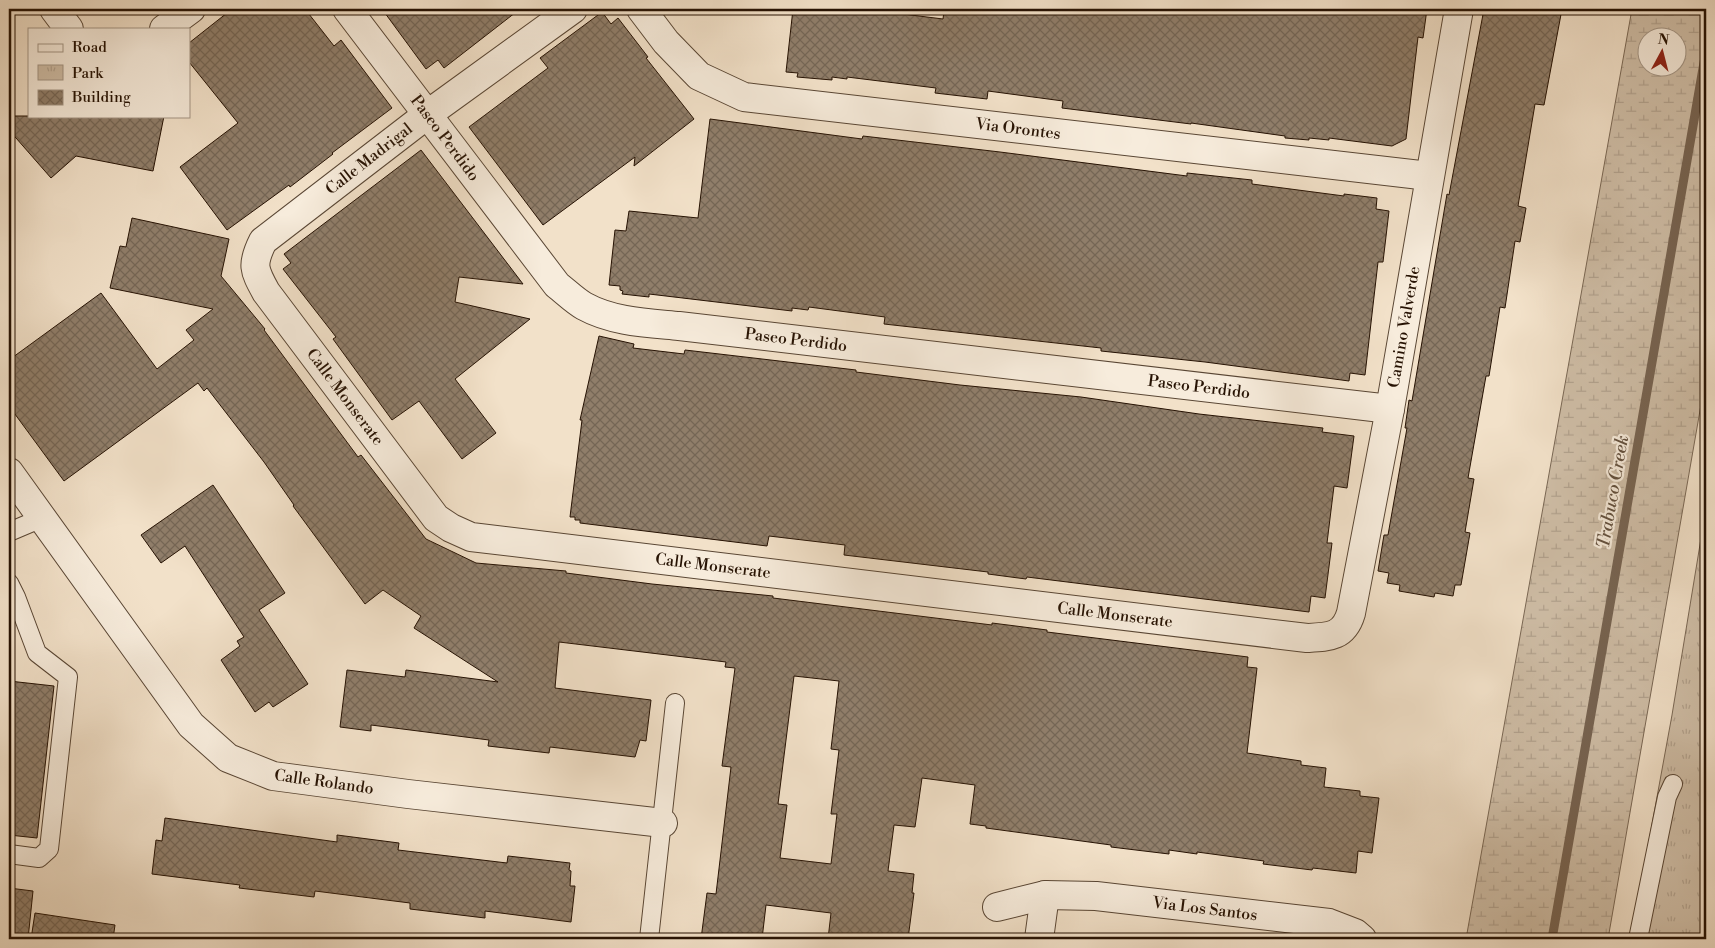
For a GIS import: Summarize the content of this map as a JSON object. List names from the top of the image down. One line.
{"streets":{"street":["Via Orontes","Paseo Perdido","Calle Madrigal","Camino Valverde","Calle Monserate","Calle Rolando","Via Los Santos"]},"crossings":[["Via Orontes","Camino Valverde"],["Paseo Perdido","Calle Madrigal"],["Paseo Perdido","Camino Valverde"],["Calle Madrigal","Calle Monserate"],["Camino Valverde","Calle Monserate"]],"water":["Trabuco Creek"],"legend":["Road","Park","Building"],"north":"top"}
